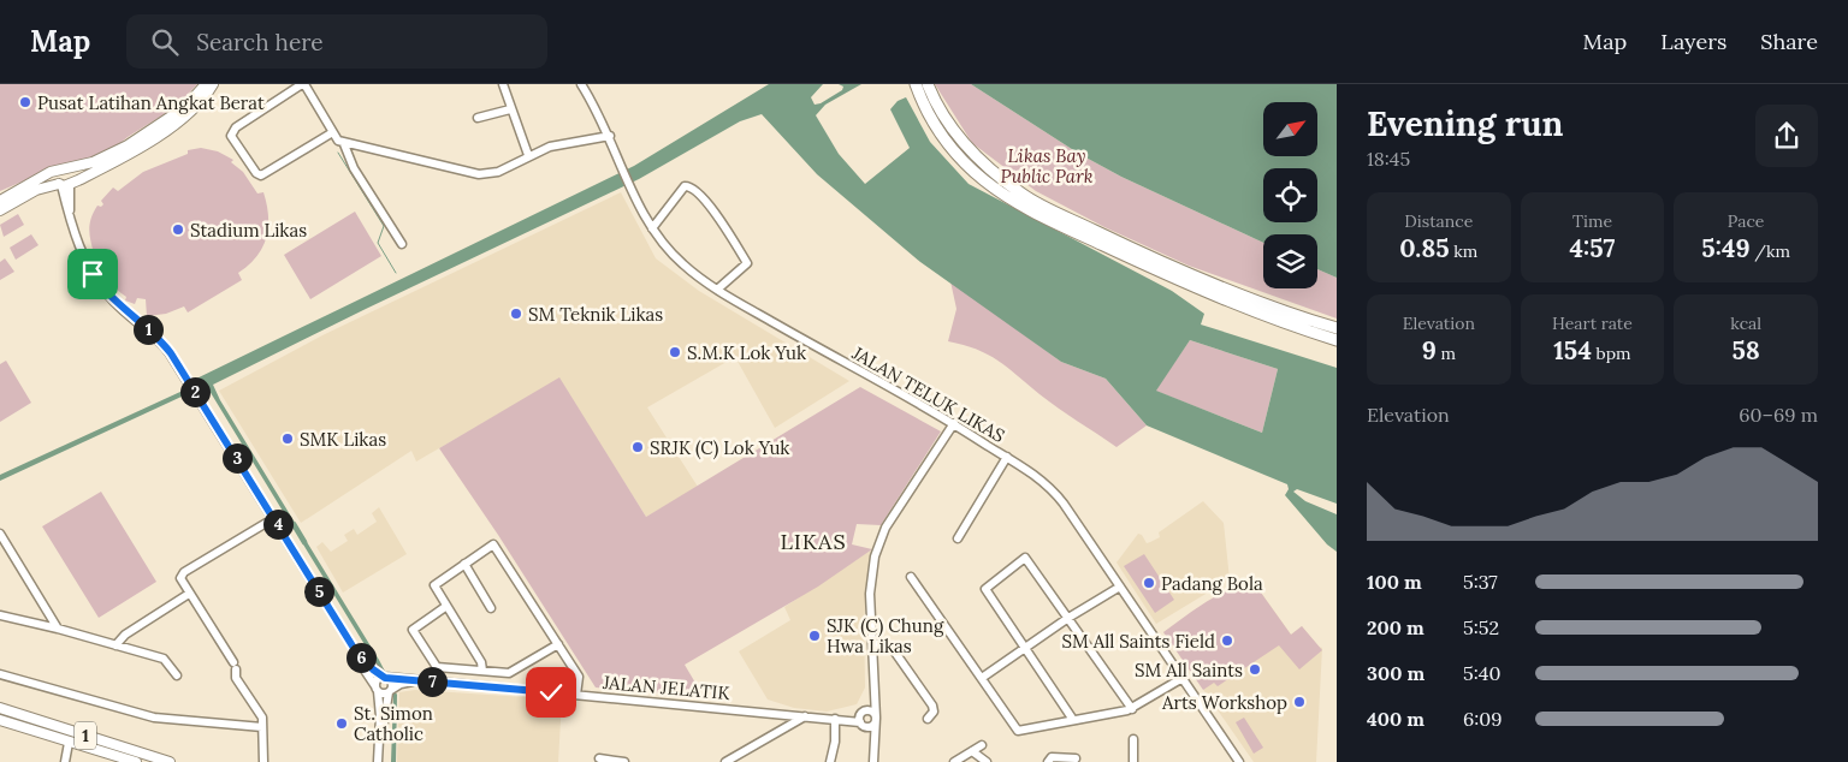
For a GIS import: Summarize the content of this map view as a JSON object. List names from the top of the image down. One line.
{"streets":{"main road":["1"],"street":["JALAN TELUK LIKAS","JALAN JELATIK"]},"districts":["LIKAS"],"parks":["Likas Bay Public Park"],"places":["Pusat Latihan Angkat Berat","Stadium Likas","SM Teknik Likas","S.M.K Lok Yuk","SMK Likas","SRJK (C) Lok Yuk","Padang Bola","SJK (C) Chung Hwa Likas","SM All Saints Field","SM All Saints","Arts Workshop","St. Simon Catholic"],"north":"top right","page":{"header":"Map","search":"Search here","nav":["Map","Layers","Share"],"heading":["Evening run","18:45"],"stats":[["Distance","0.85 km"],["Time","4:57"],["Pace","5:49 /km"],["Elevation","9 m"],["Heart rate","154 bpm"],["kcal","58"]],"pins":["1","2","3","4","5","6","7"],"chart":["Elevation","60–69 m"],"list":[{"name":"100 m","note":"5:37"},{"name":"200 m","note":"5:52"},{"name":"300 m","note":"5:40"},{"name":"400 m","note":"6:09"}]}}
